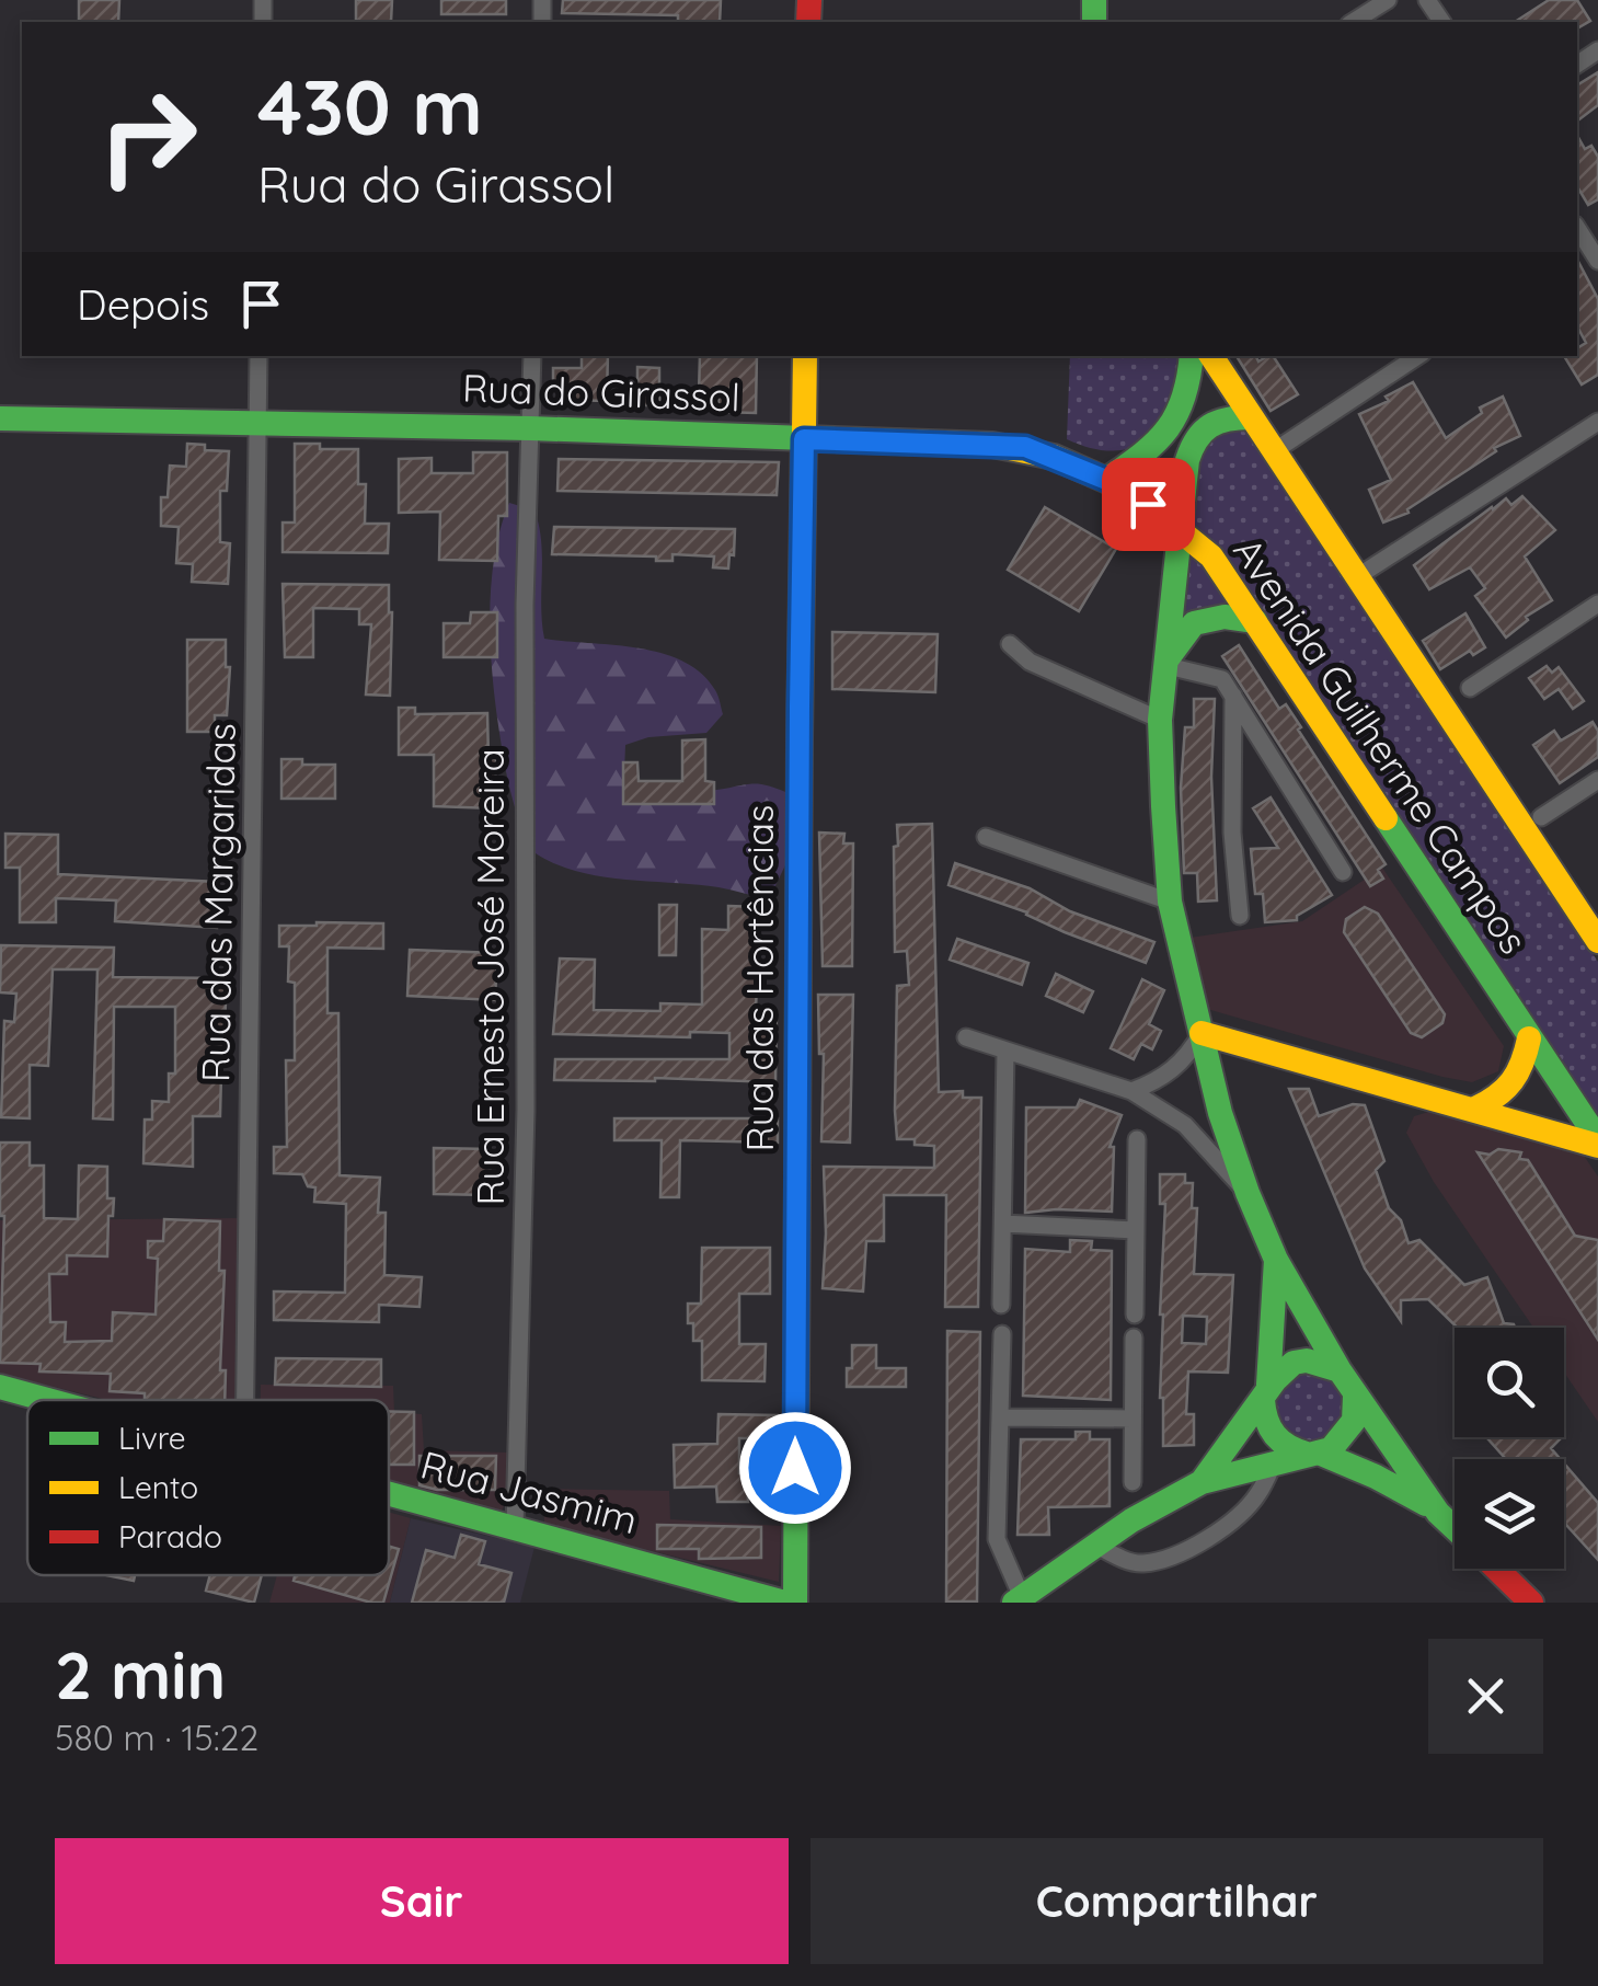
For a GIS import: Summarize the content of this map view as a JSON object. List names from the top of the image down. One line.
{"streets":{"main road":["Rua do Girassol","Avenida Guilherme Campos","Rua das Hortências","Rua Jasmim"],"street":["Rua das Margaridas","Rua Ernesto José Moreira"]},"crossings":[["Rua do Girassol","Avenida Guilherme Campos"],["Rua do Girassol","Rua das Margaridas"],["Rua do Girassol","Rua Ernesto José Moreira"],["Rua do Girassol","Rua das Hortências"],["Rua Ernesto José Moreira","Rua Jasmim"]],"legend":["Livre","Lento","Parado"],"page":{"turn":["430 m","Rua do Girassol"],"then":"Depois","heading":["2 min","580 m · 15:22"],"buttons":["Sair","Compartilhar"]}}
